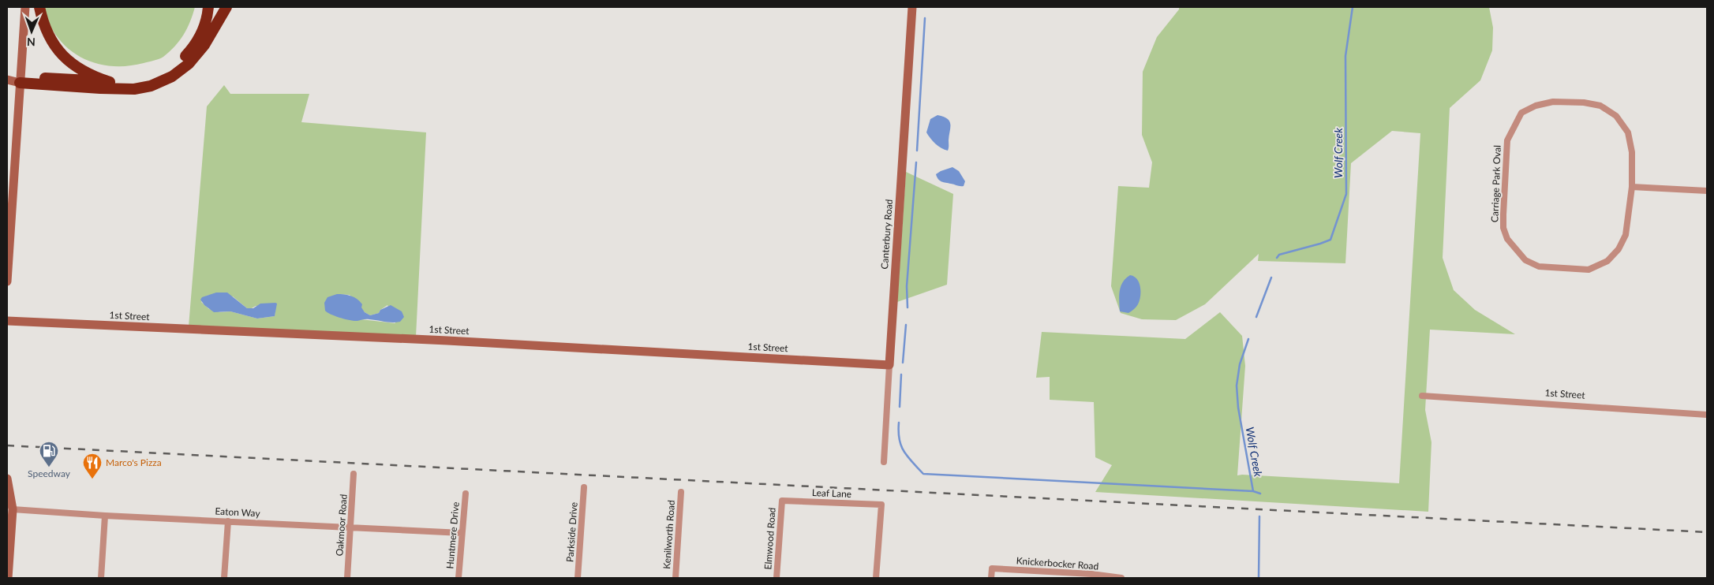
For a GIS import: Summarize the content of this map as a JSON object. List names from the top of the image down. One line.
{"streets":{"street":["Carriage Park Oval","Canterbury Road","1st Street","Leaf Lane","Eaton Way","Oakmoor Road","Parkside Drive","Kenilworth Road","Huntmere Drive","Elmwood Road","Knickerbocker Road"]},"crossings":[["Canterbury Road","1st Street"],["Leaf Lane","Elmwood Road"],["Eaton Way","Oakmoor Road"],["Eaton Way","Huntmere Drive"]],"water":["Wolf Creek"],"places":{"fuel station":["Speedway"],"restaurant":["Marco's Pizza"]},"north":"bottom"}
